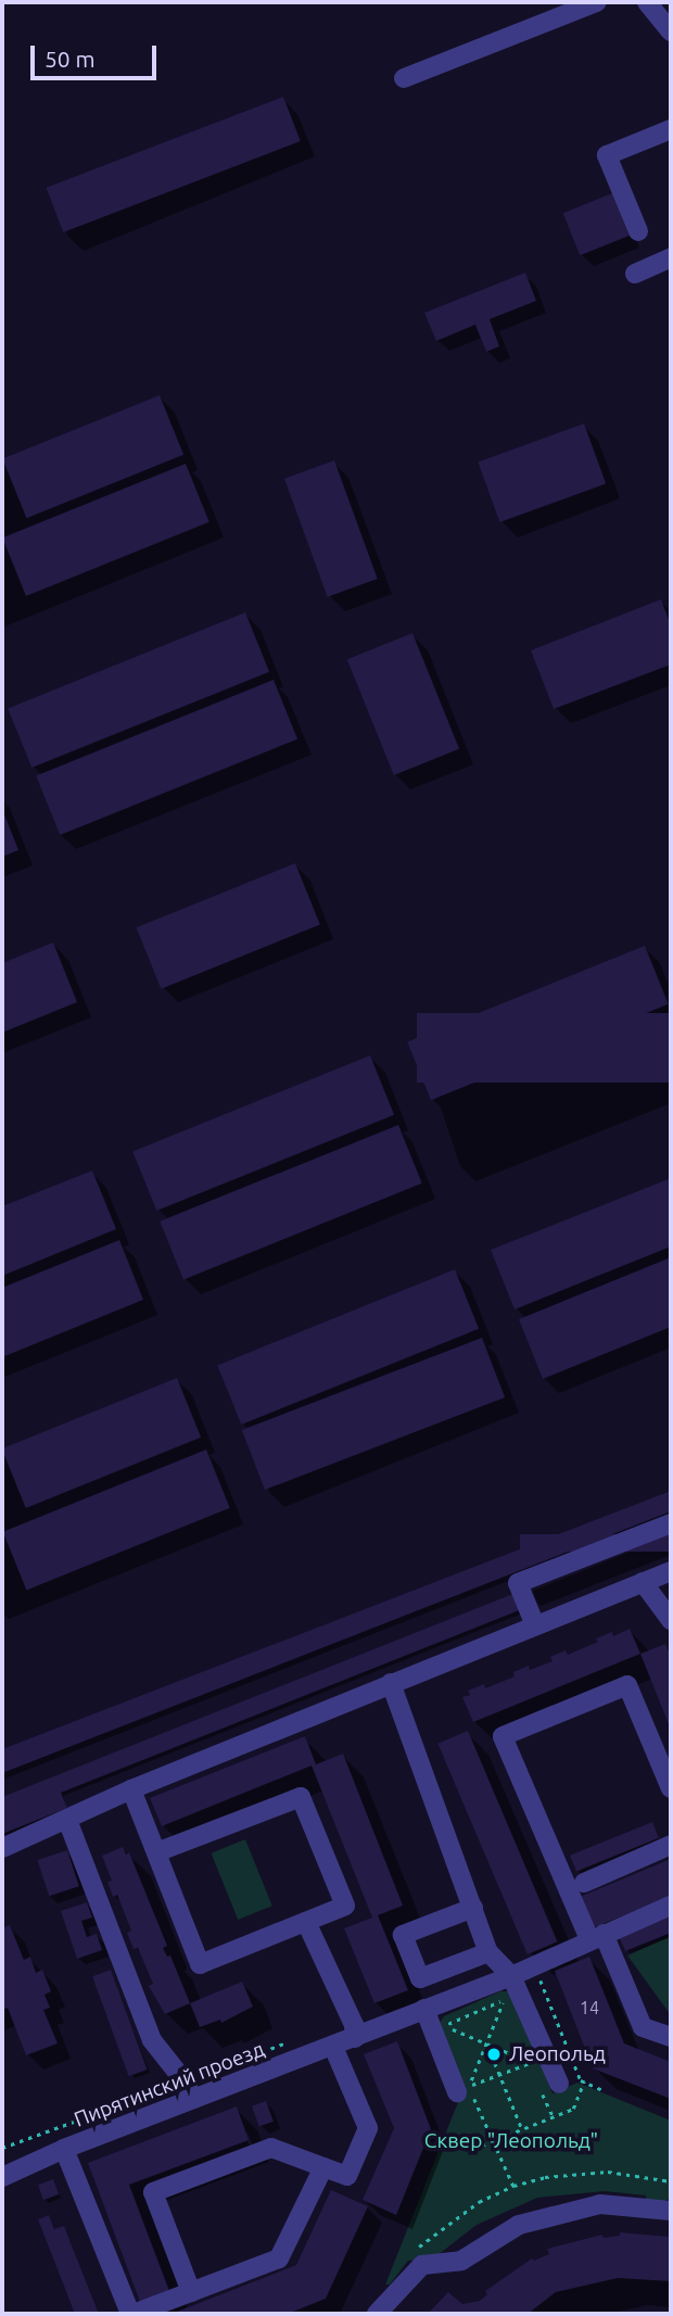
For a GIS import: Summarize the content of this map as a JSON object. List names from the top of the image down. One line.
{"streets":{"street":["Пирятинский проезд"]},"parks":["Сквер \"Леопольд\""],"places":["Леопольд"],"house_numbers":["14"],"scale_bar":"50 m"}
